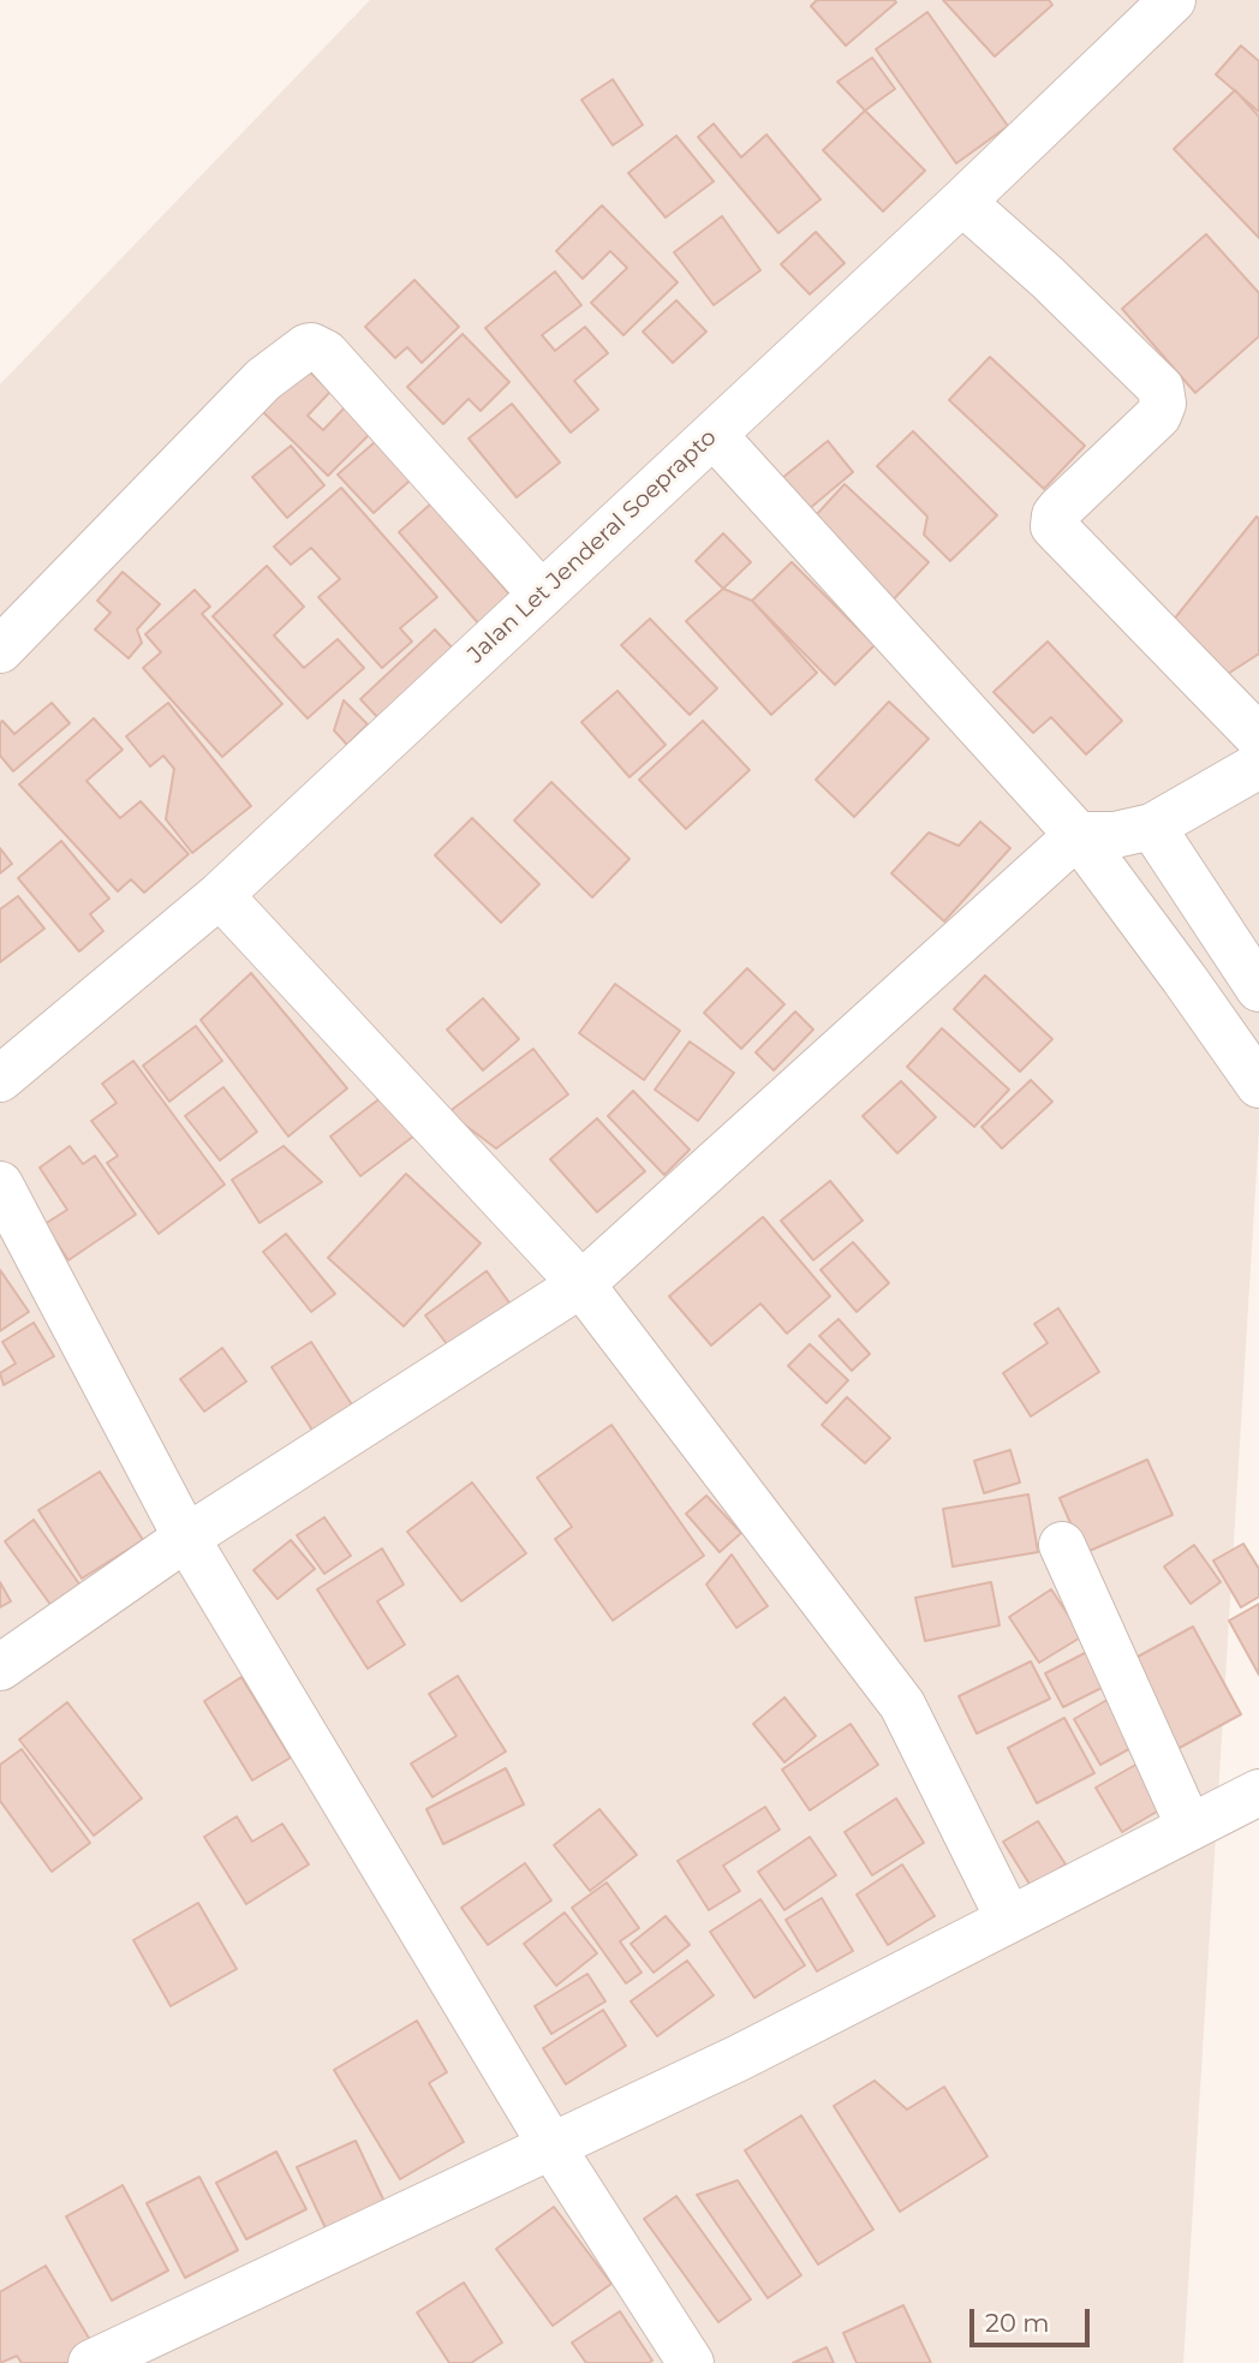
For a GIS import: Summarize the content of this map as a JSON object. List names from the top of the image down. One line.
{"streets":{"street":["Jalan Let Jenderal Soeprapto"]},"scale_bar":"20 m"}
